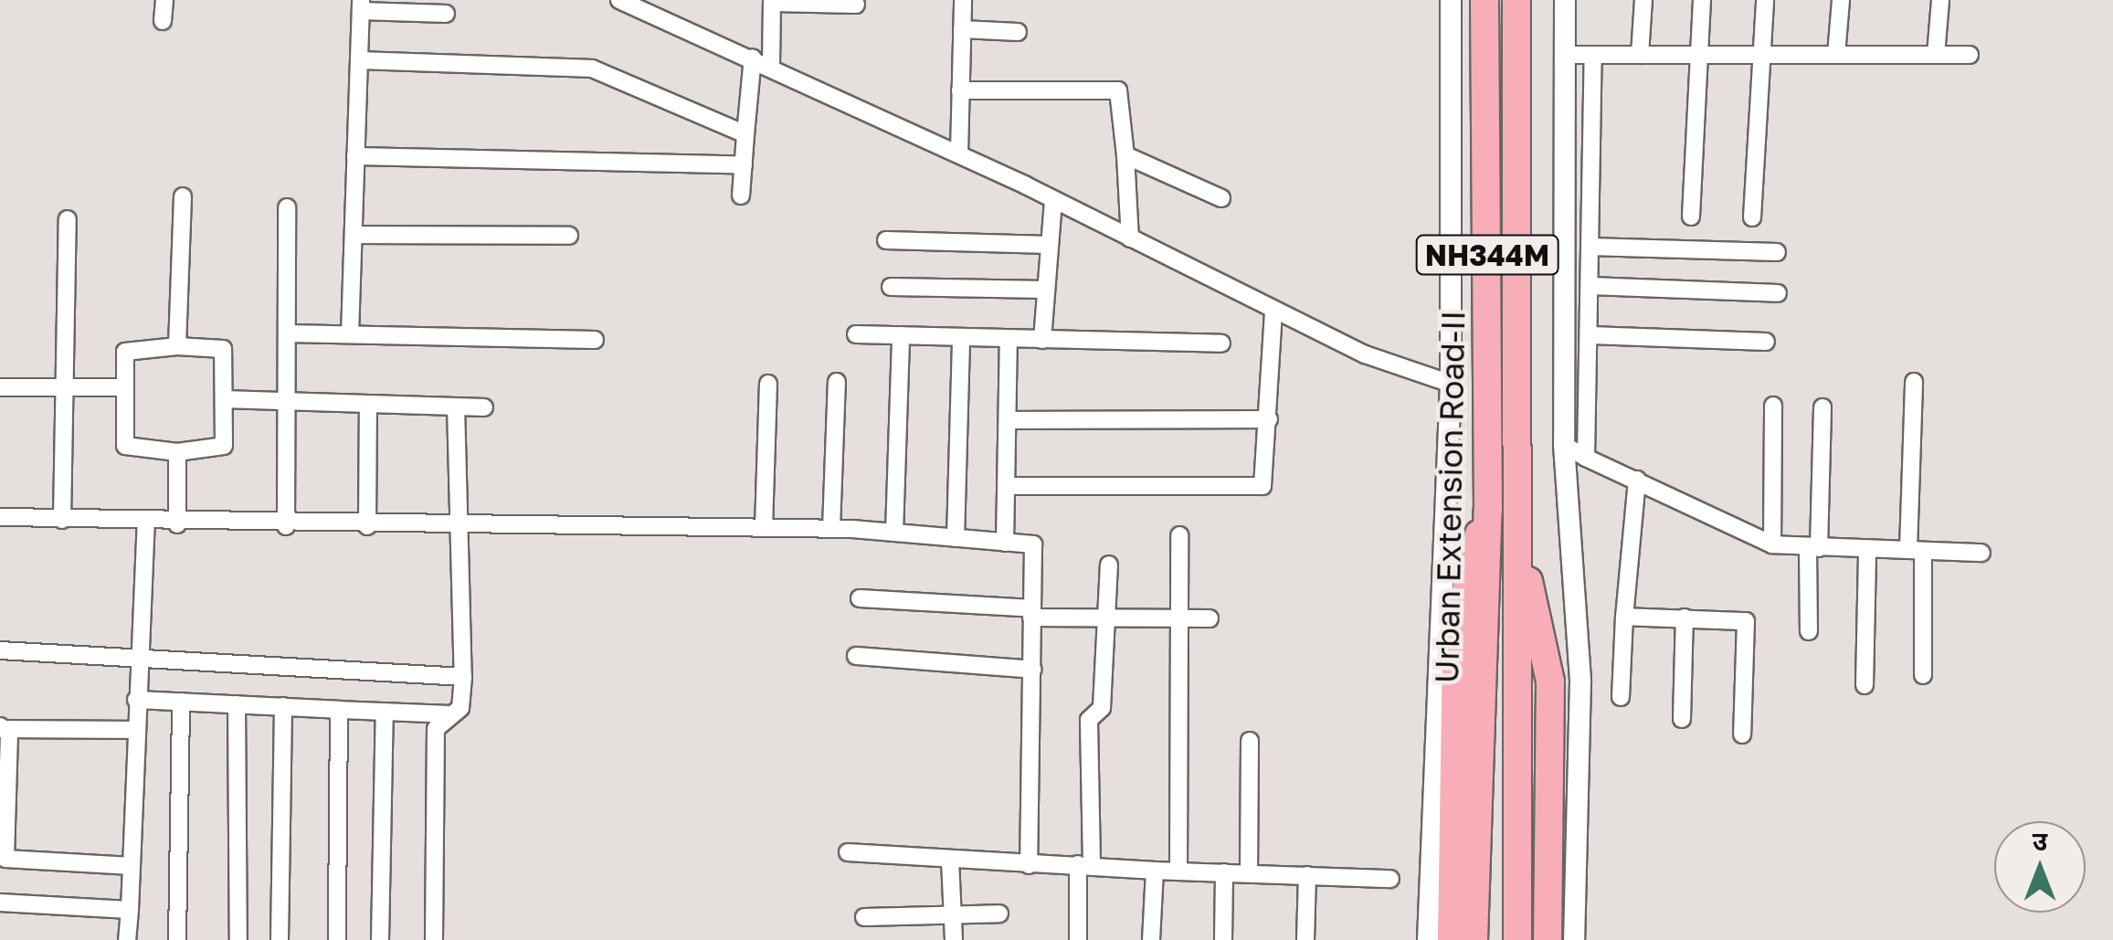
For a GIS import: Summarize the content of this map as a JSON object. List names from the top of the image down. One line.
{"streets":{"highway":["NH344M","Urban Extension Road-II"]},"north":"top"}
